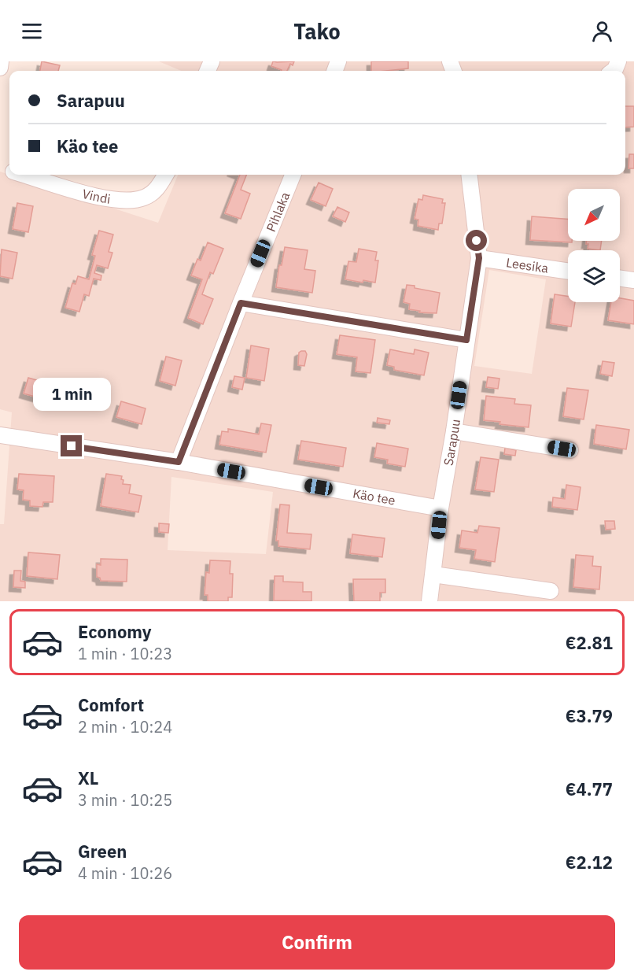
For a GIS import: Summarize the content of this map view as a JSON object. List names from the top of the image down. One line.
{"streets":{"street":["Vindi","Pihlaka","Leesika","Sarapuu","Käo tee"]},"crossings":[["Pihlaka","Käo tee"],["Leesika","Sarapuu"],["Sarapuu","Käo tee"]],"north":"bottom left","page":{"header":"Tako","banner":["Sarapuu","Käo tee"],"bubble":"1 min","list":[{"name":"Economy","note":"1 min · 10:23","value":"€2.81"},{"name":"Comfort","note":"2 min · 10:24","value":"€3.79"},{"name":"XL","note":"3 min · 10:25","value":"€4.77"},{"name":"Green","note":"4 min · 10:26","value":"€2.12"}],"buttons":"Confirm"}}
